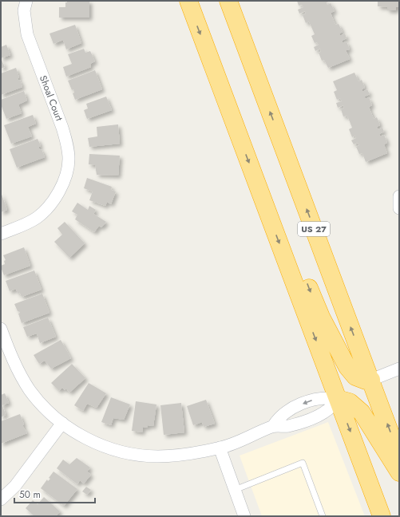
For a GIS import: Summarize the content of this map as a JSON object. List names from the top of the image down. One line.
{"streets":{"highway":["US 27"],"street":["Shoal Court"]},"scale_bar":"50 m"}
